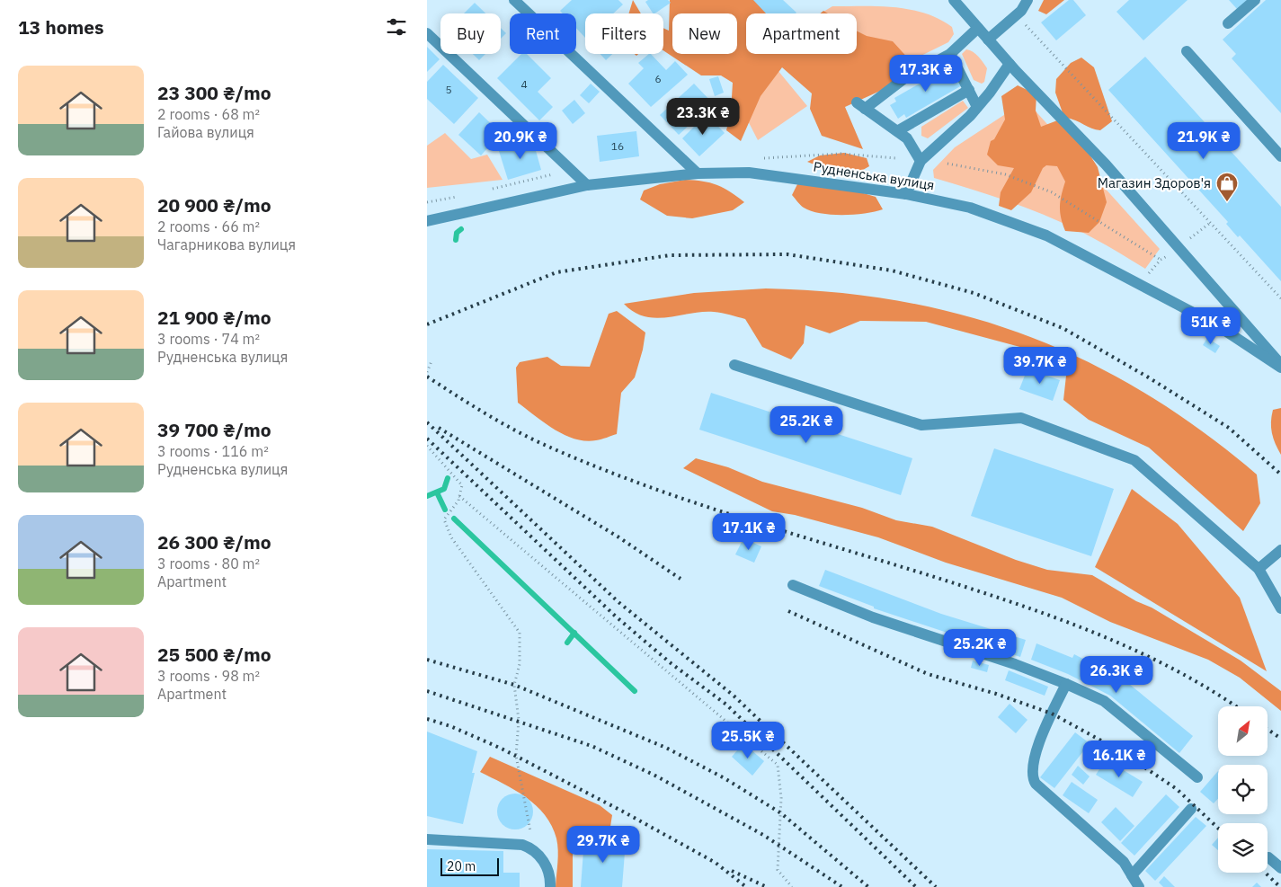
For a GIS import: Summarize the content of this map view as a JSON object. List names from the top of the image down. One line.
{"streets":{"street":["Рудненська вулиця"]},"places":{"shop":["Магазин Здоров'я"]},"house_numbers":["6","4","5","16"],"scale_bar":"20 m","north":"top right","page":{"heading":"13 homes","chip":["Buy","Rent","Filters","New","Apartment"],"list":[{"name":"23 300 ₴/mo","note":"2 rooms · 68 m² · Гайова вулиця"},{"name":"20 900 ₴/mo","note":"2 rooms · 66 m² · Чагарникова вулиця"},{"name":"21 900 ₴/mo","note":"3 rooms · 74 m² · Рудненська вулиця"},{"name":"39 700 ₴/mo","note":"3 rooms · 116 m² · Рудненська вулиця"},{"name":"26 300 ₴/mo","note":"3 rooms · 80 m² · Apartment"},{"name":"25 500 ₴/mo","note":"3 rooms · 98 m² · Apartment"}],"price":["17.3K ₴","23.3K ₴","20.9K ₴","21.9K ₴","51K ₴","39.7K ₴","25.2K ₴","17.1K ₴","25.2K ₴","26.3K ₴","25.5K ₴","16.1K ₴","29.7K ₴"],"scale":"20 m"}}
